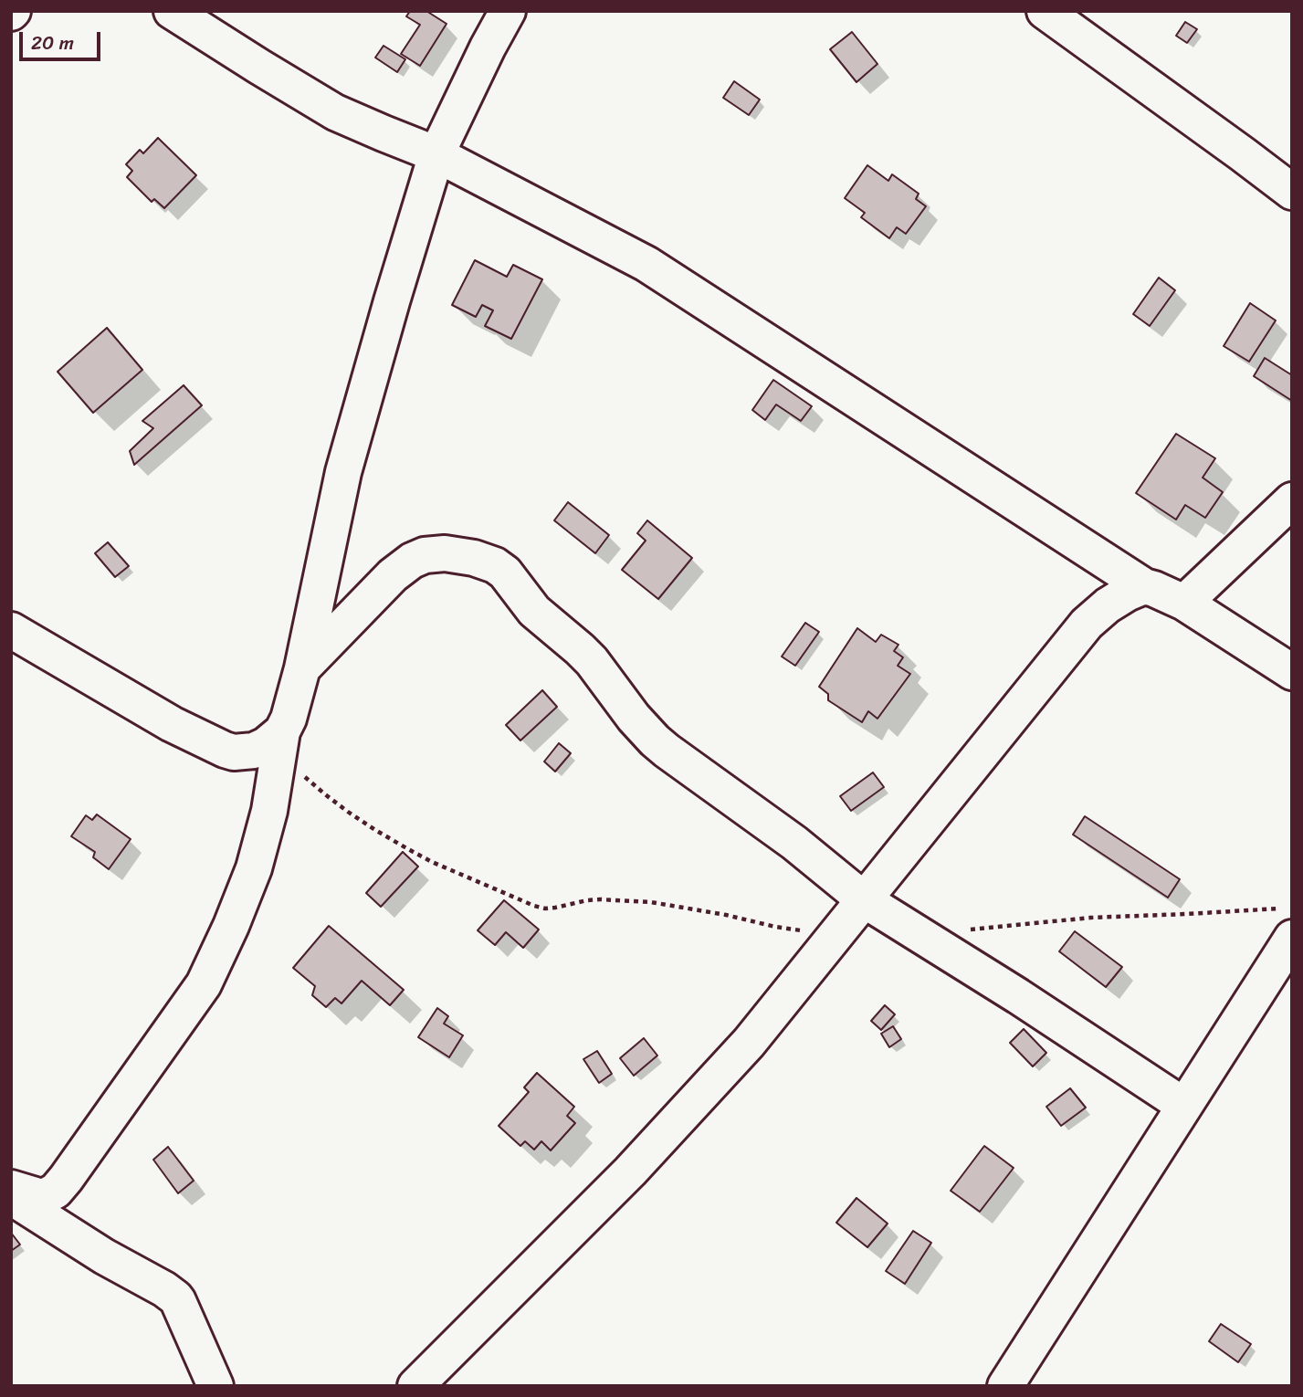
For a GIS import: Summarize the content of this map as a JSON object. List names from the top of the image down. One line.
{"scale_bar":"20 m"}
